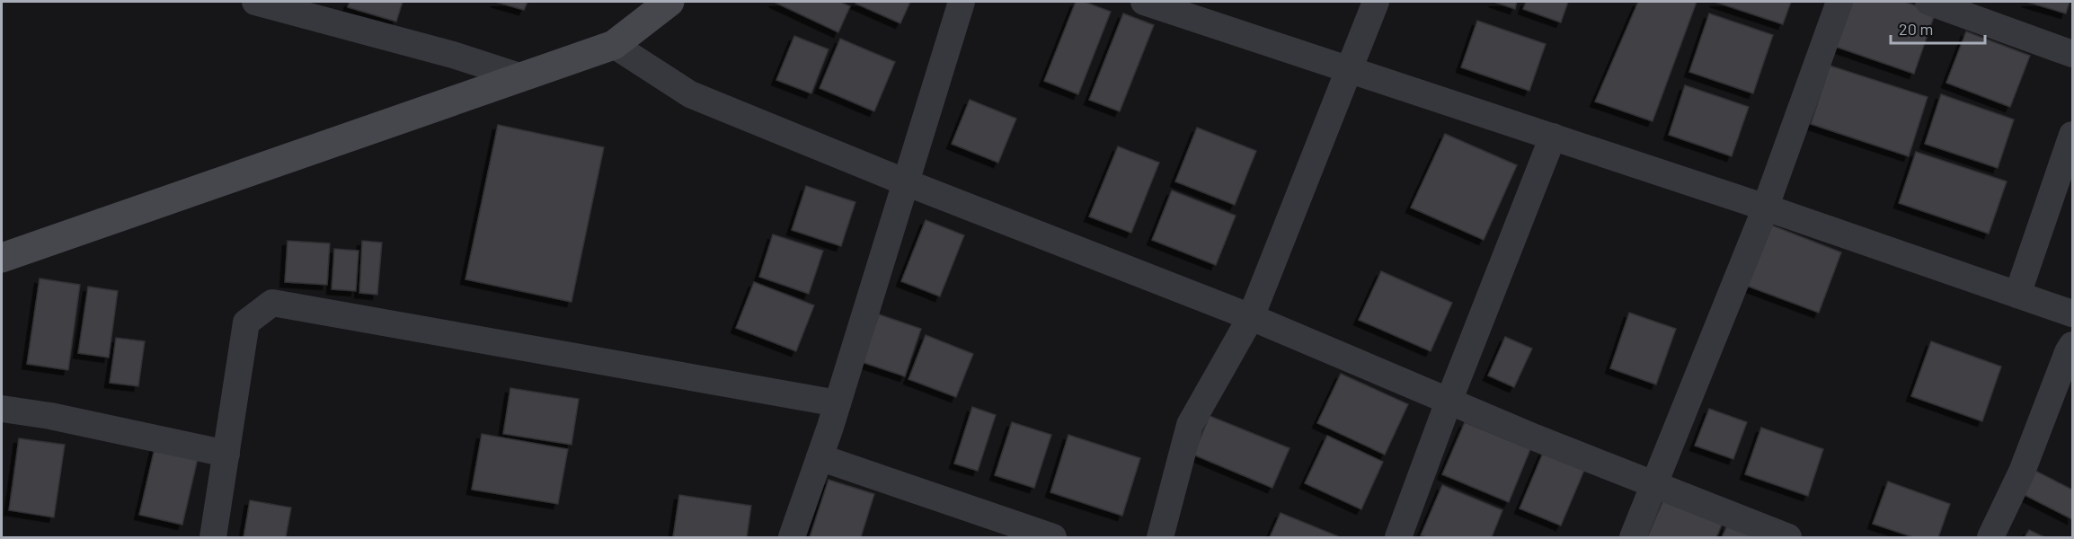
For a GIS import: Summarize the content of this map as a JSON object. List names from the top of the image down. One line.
{"scale_bar":"20 m"}
